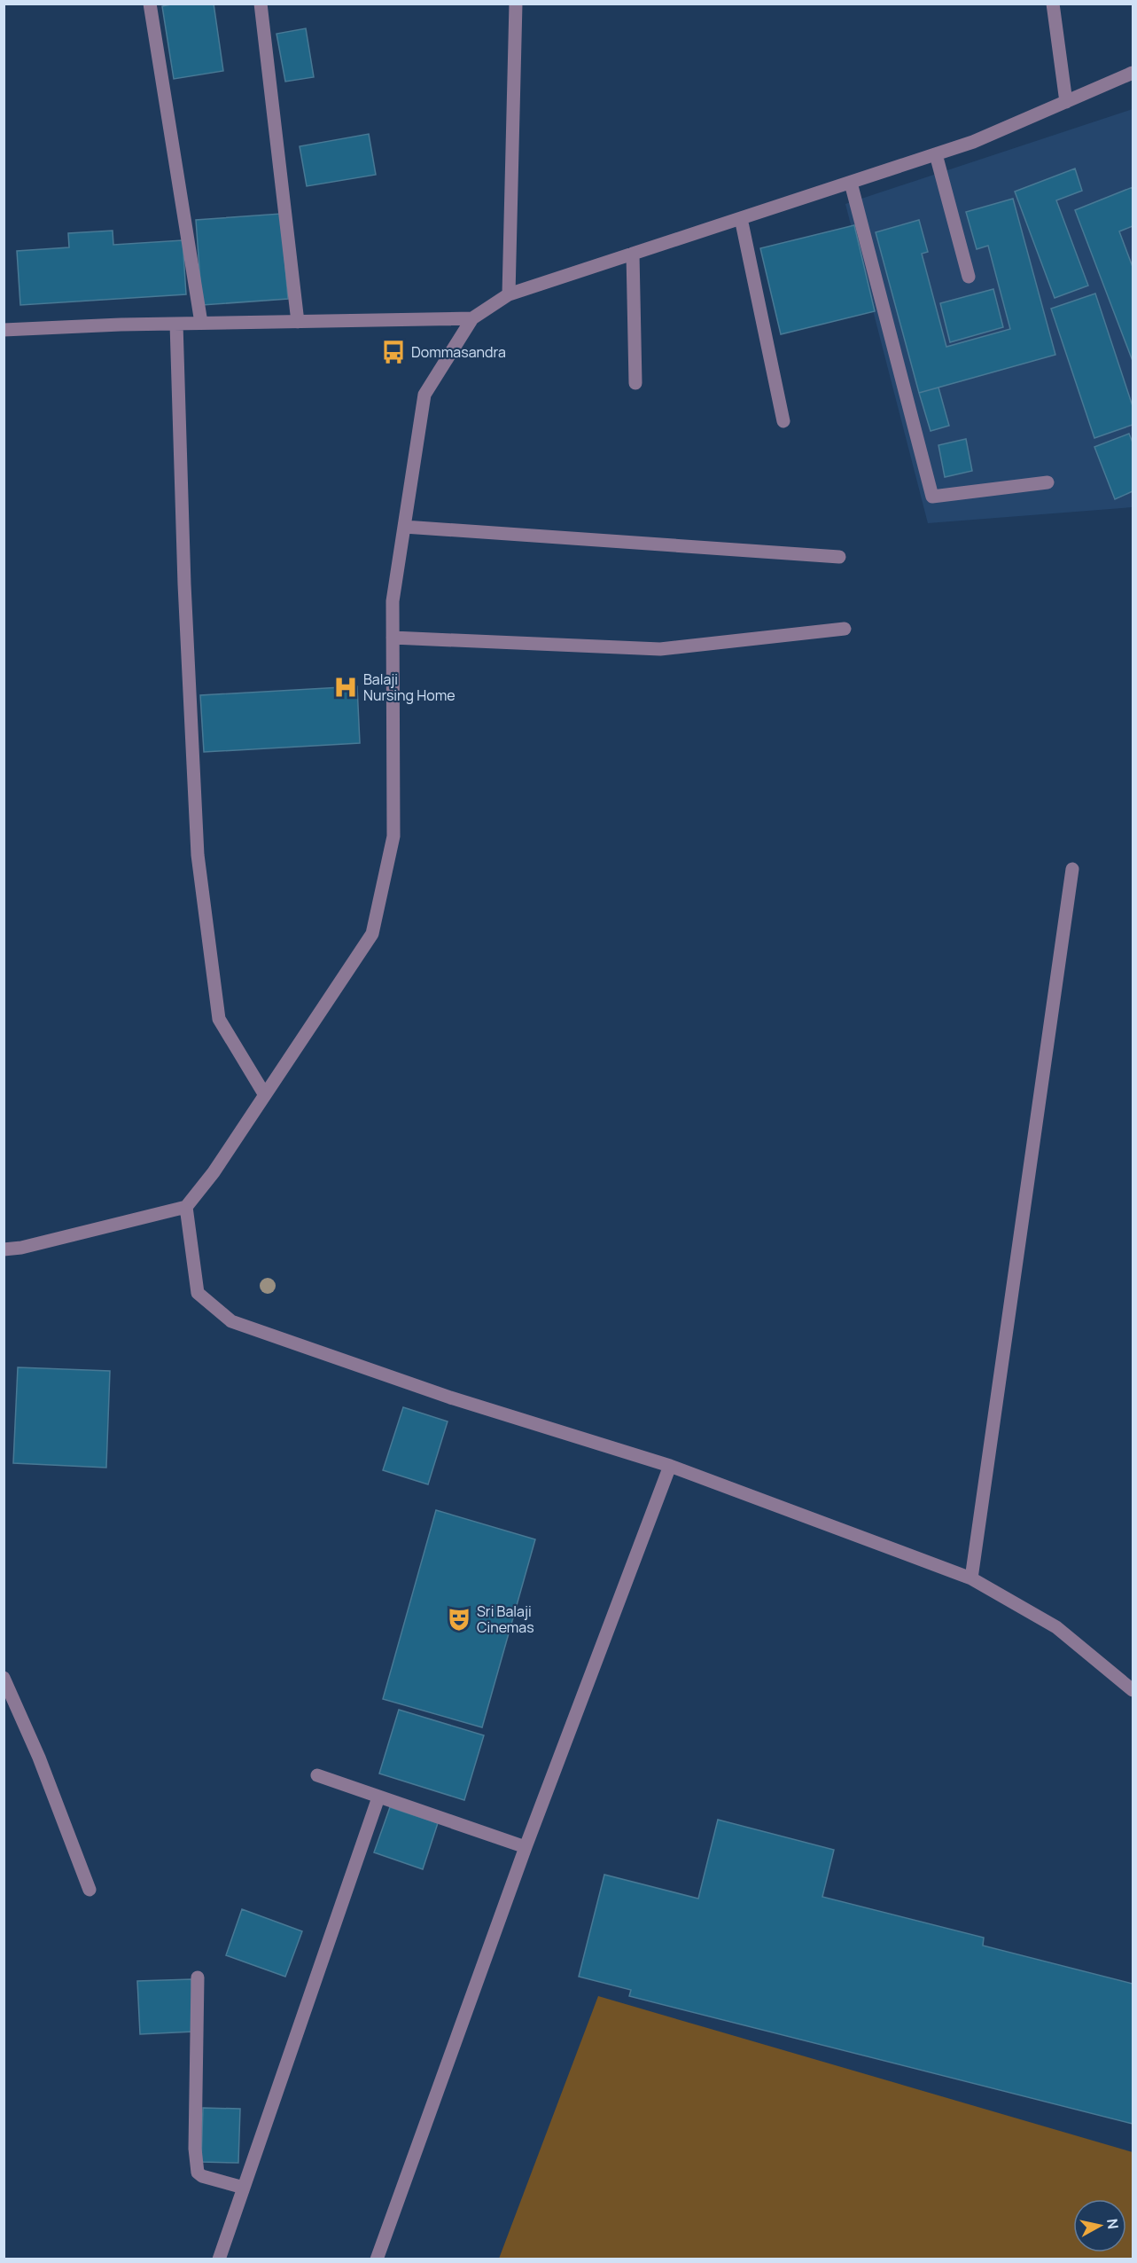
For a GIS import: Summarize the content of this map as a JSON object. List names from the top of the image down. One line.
{"places":{"bus stop":["Dommasandra"],"hospital":["Balaji Nursing Home"],"theatre":["Sri Balaji Cinemas"]},"north":"right"}
